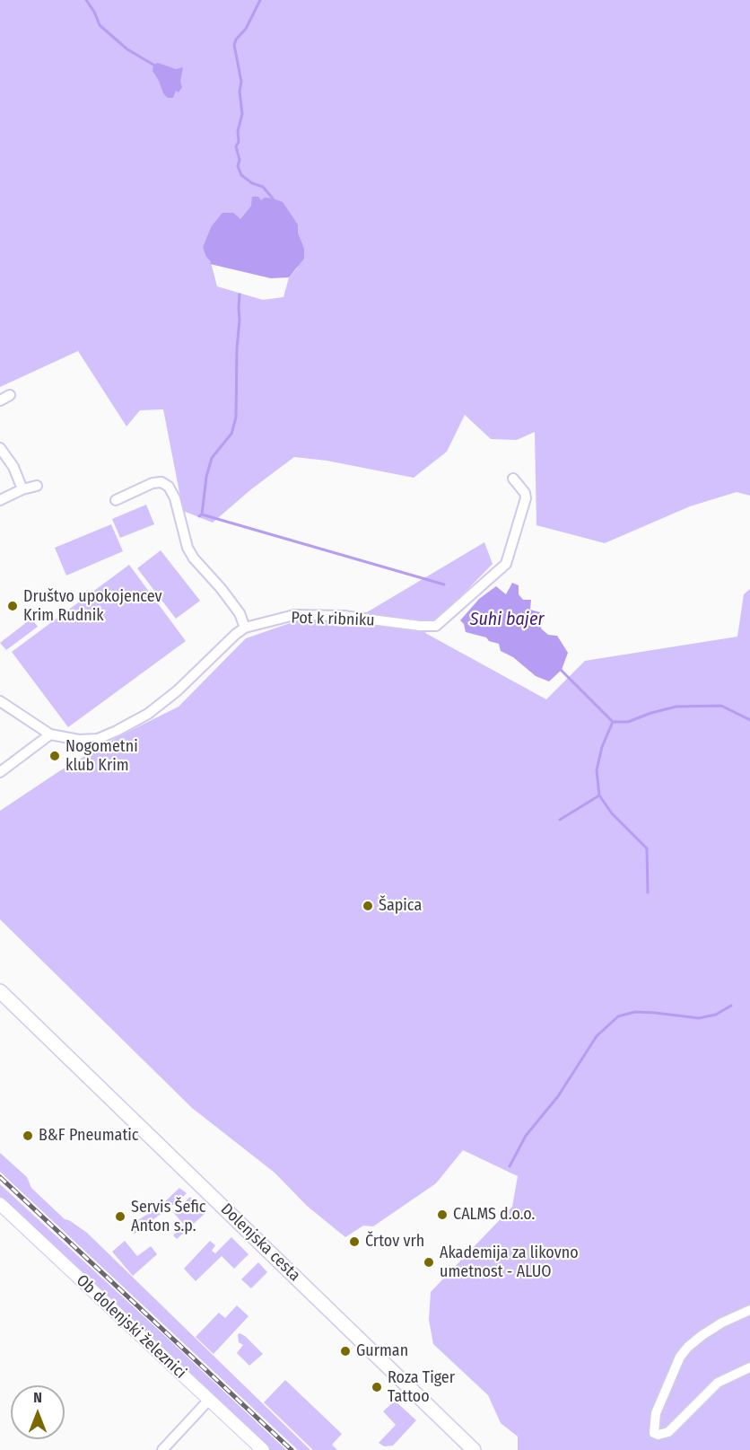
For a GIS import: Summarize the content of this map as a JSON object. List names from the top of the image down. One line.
{"streets":{"main road":["Dolenjska cesta"],"street":["Pot k ribniku","Ob dolenjski železnici"]},"water":["Suhi bajer"],"places":["Društvo upokojencev Krim Rudnik","Nogometni klub Krim","Šapica","B&F Pneumatic","CALMS d.o.o.","Servis Šefic Anton s.p.","Črtov vrh","Akademija za likovno umetnost - ALUO","Gurman","Roza Tiger Tattoo"],"north":"top"}
